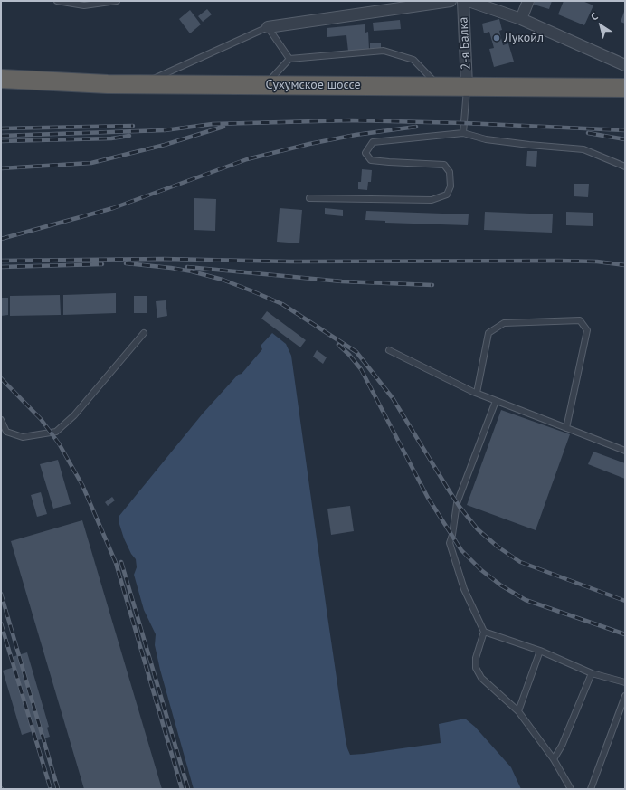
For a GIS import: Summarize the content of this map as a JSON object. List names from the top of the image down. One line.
{"streets":{"highway":["Сухумское шоссе"],"street":["2-я Балка"]},"crossings":[["2-я Балка","Сухумское шоссе"]],"places":["Лукойл"],"north":"top left"}
